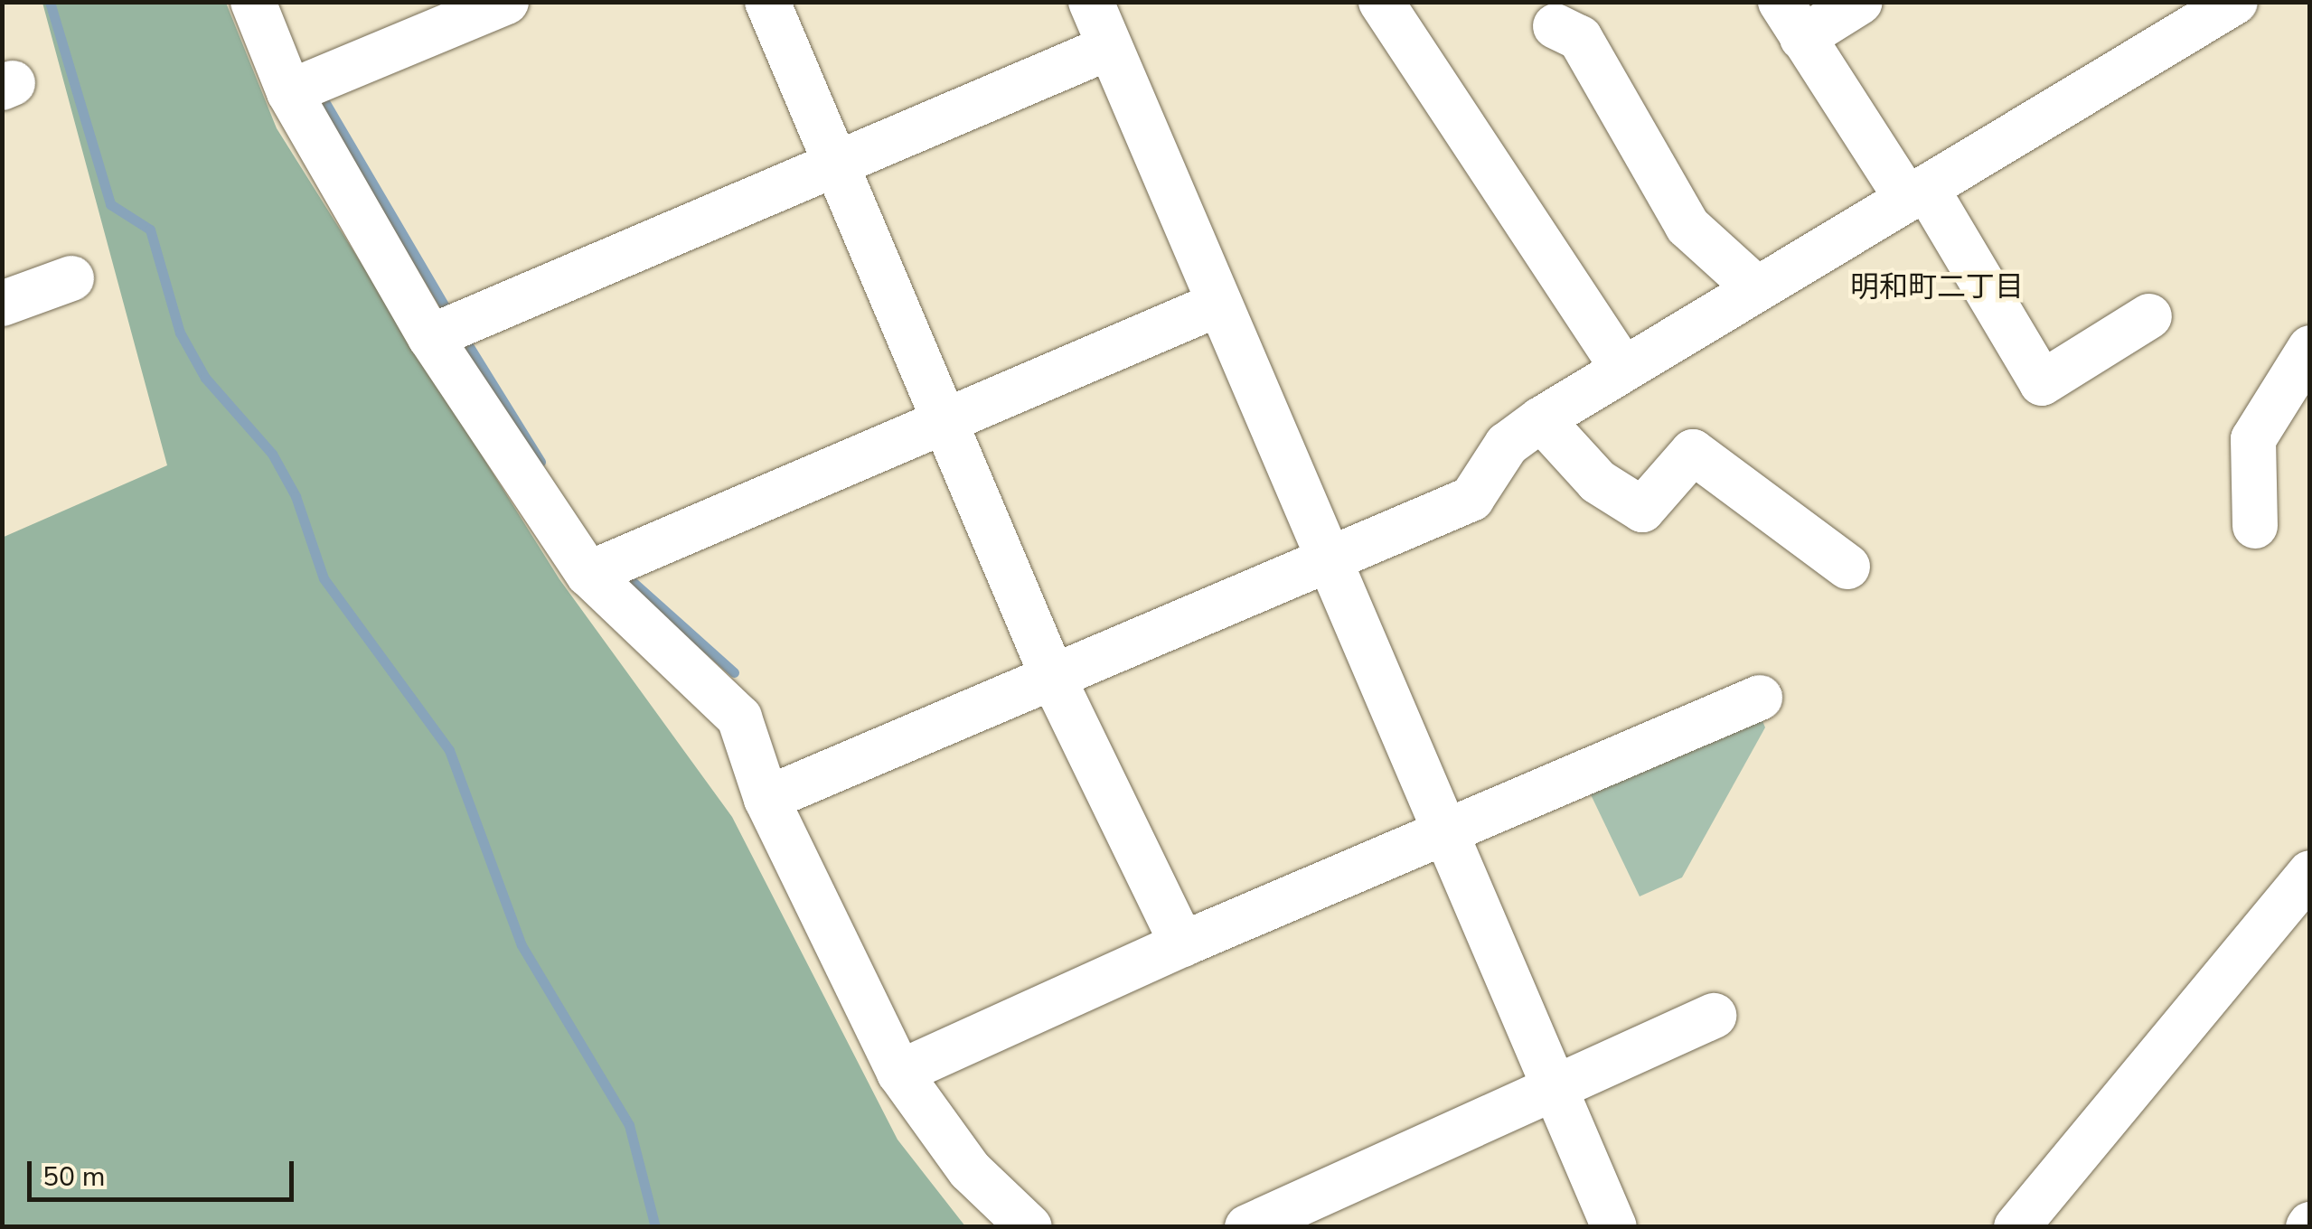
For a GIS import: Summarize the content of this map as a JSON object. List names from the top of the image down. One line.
{"districts":["明和町二丁目"],"scale_bar":"50 m"}
